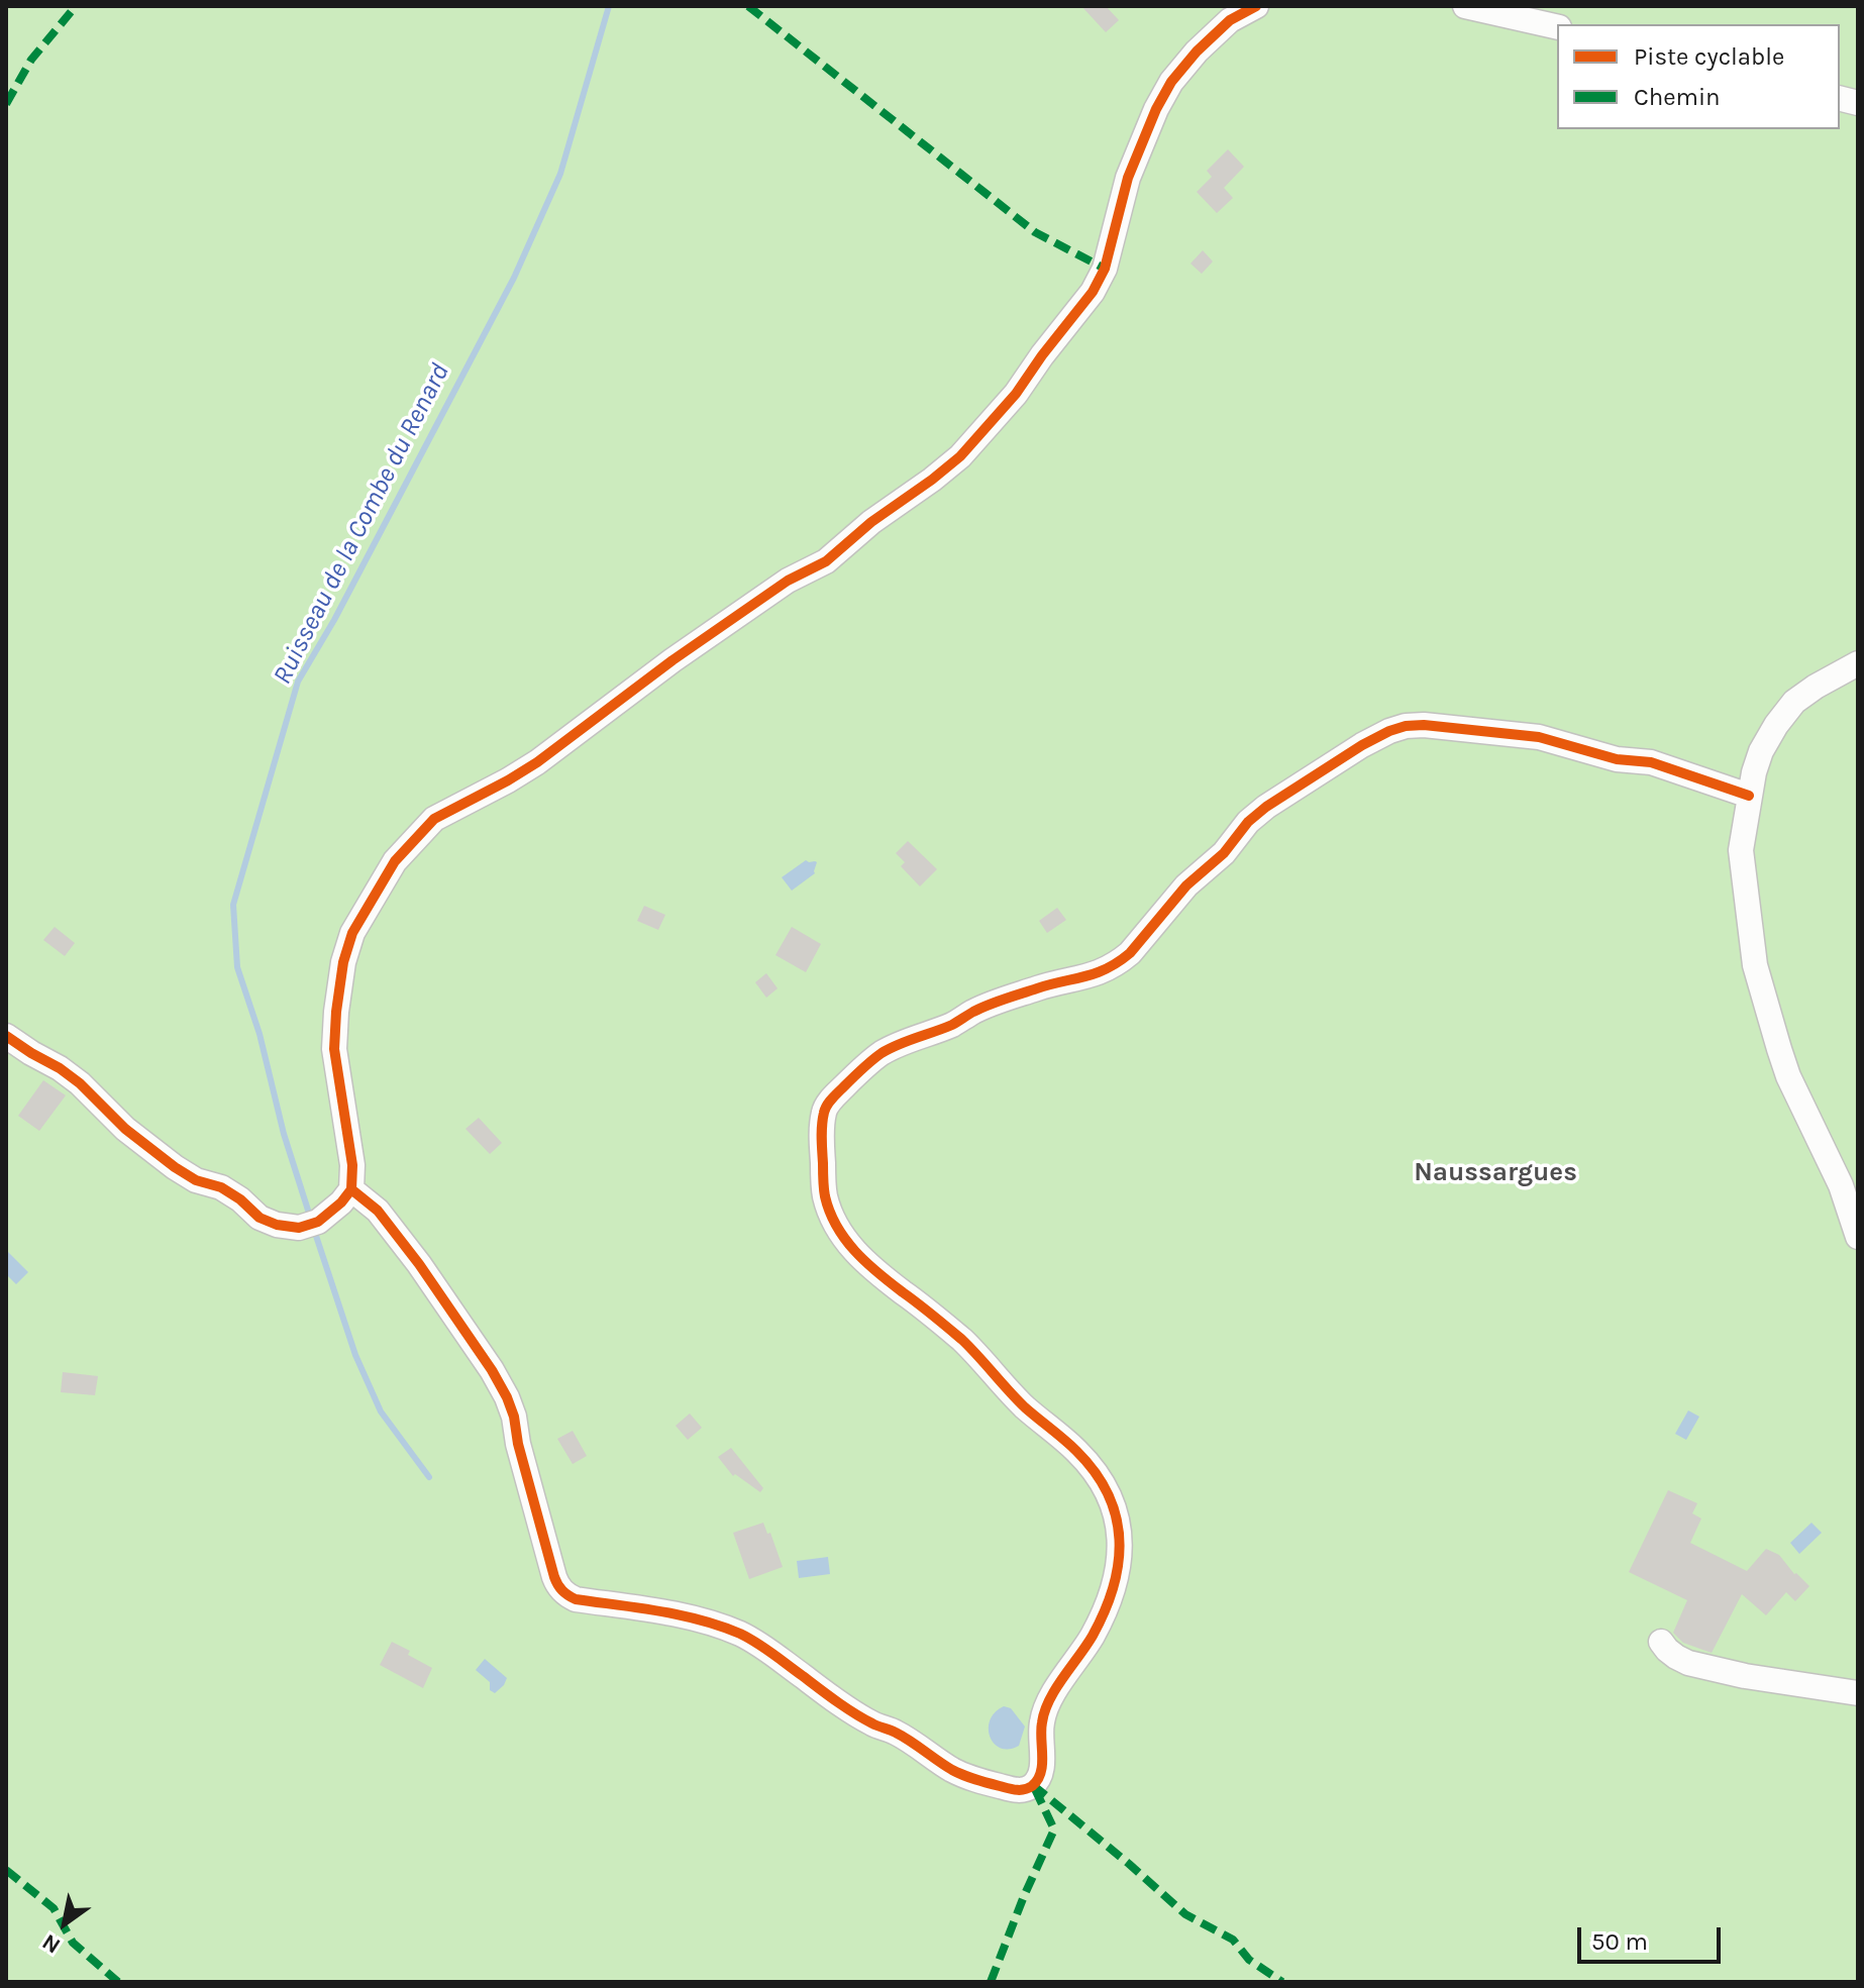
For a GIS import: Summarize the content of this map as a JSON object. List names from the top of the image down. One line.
{"districts":["Naussargues"],"water":["Ruisseau de la Combe du Renard"],"legend":["Piste cyclable","Chemin"],"scale_bar":"50 m","north":"bottom left"}
